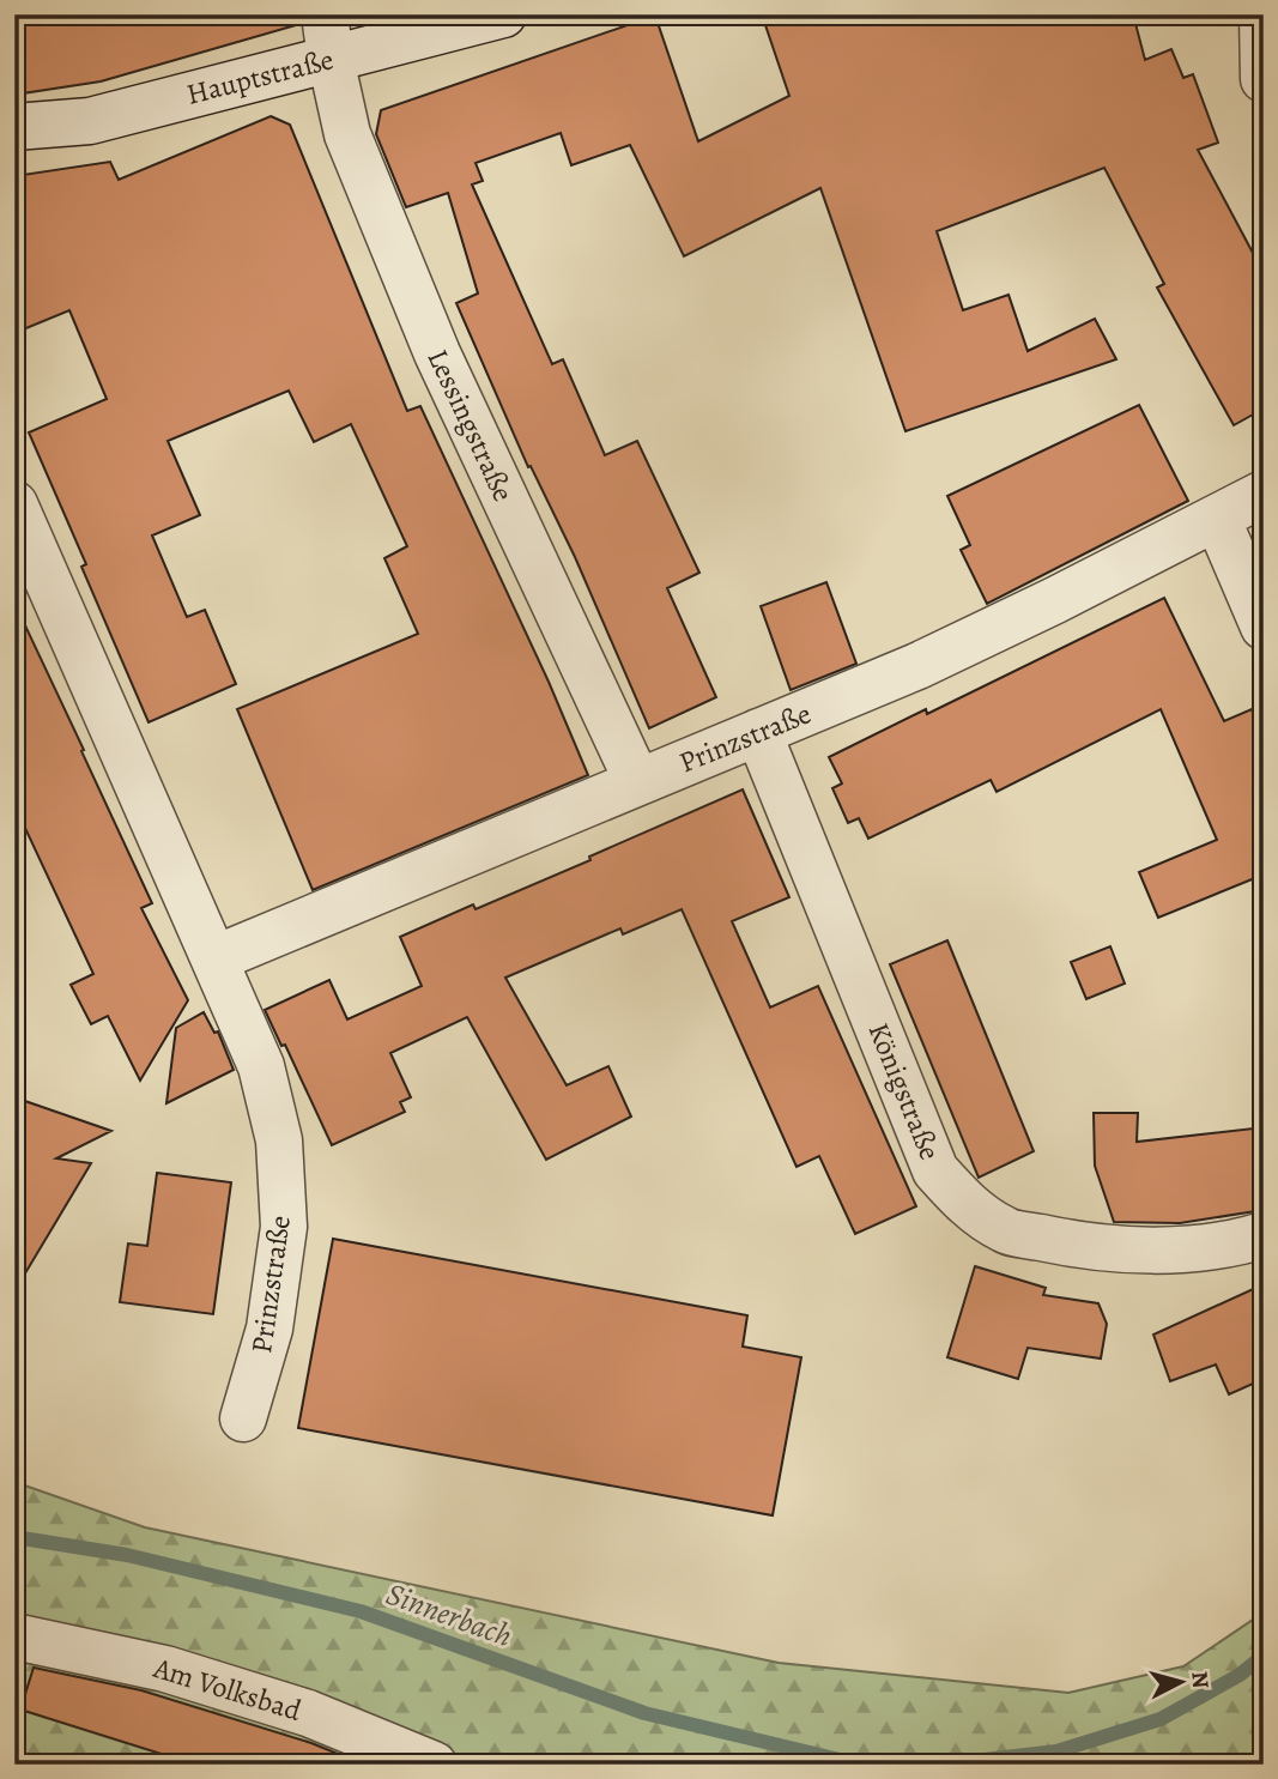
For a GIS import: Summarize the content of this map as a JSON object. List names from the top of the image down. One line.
{"streets":{"street":["Hauptstraße","Lessingstraße","Prinzstraße","Königstraße","Am Volksbad"]},"crossings":[["Hauptstraße","Lessingstraße"],["Lessingstraße","Prinzstraße"],["Prinzstraße","Königstraße"]],"water":["Sinnerbach"],"north":"right"}
